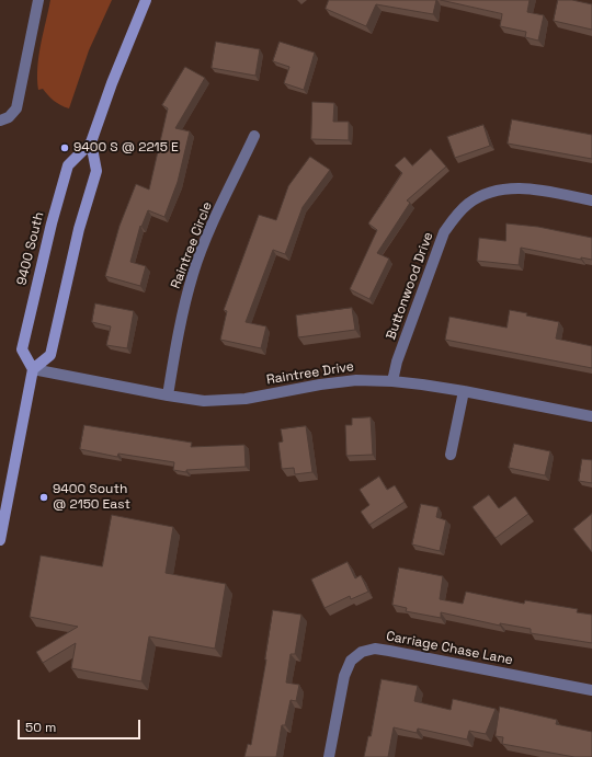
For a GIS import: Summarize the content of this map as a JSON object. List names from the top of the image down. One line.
{"streets":{"main road":["9400 South"],"street":["Raintree Circle","Buttonwood Drive","Raintree Drive","Carriage Chase Lane"]},"crossings":[["Raintree Circle","Raintree Drive"],["9400 South","Raintree Drive"],["Buttonwood Drive","Raintree Drive"]],"places":["9400 S @ 2215 E","9400 South @ 2150 East"],"scale_bar":"50 m"}
